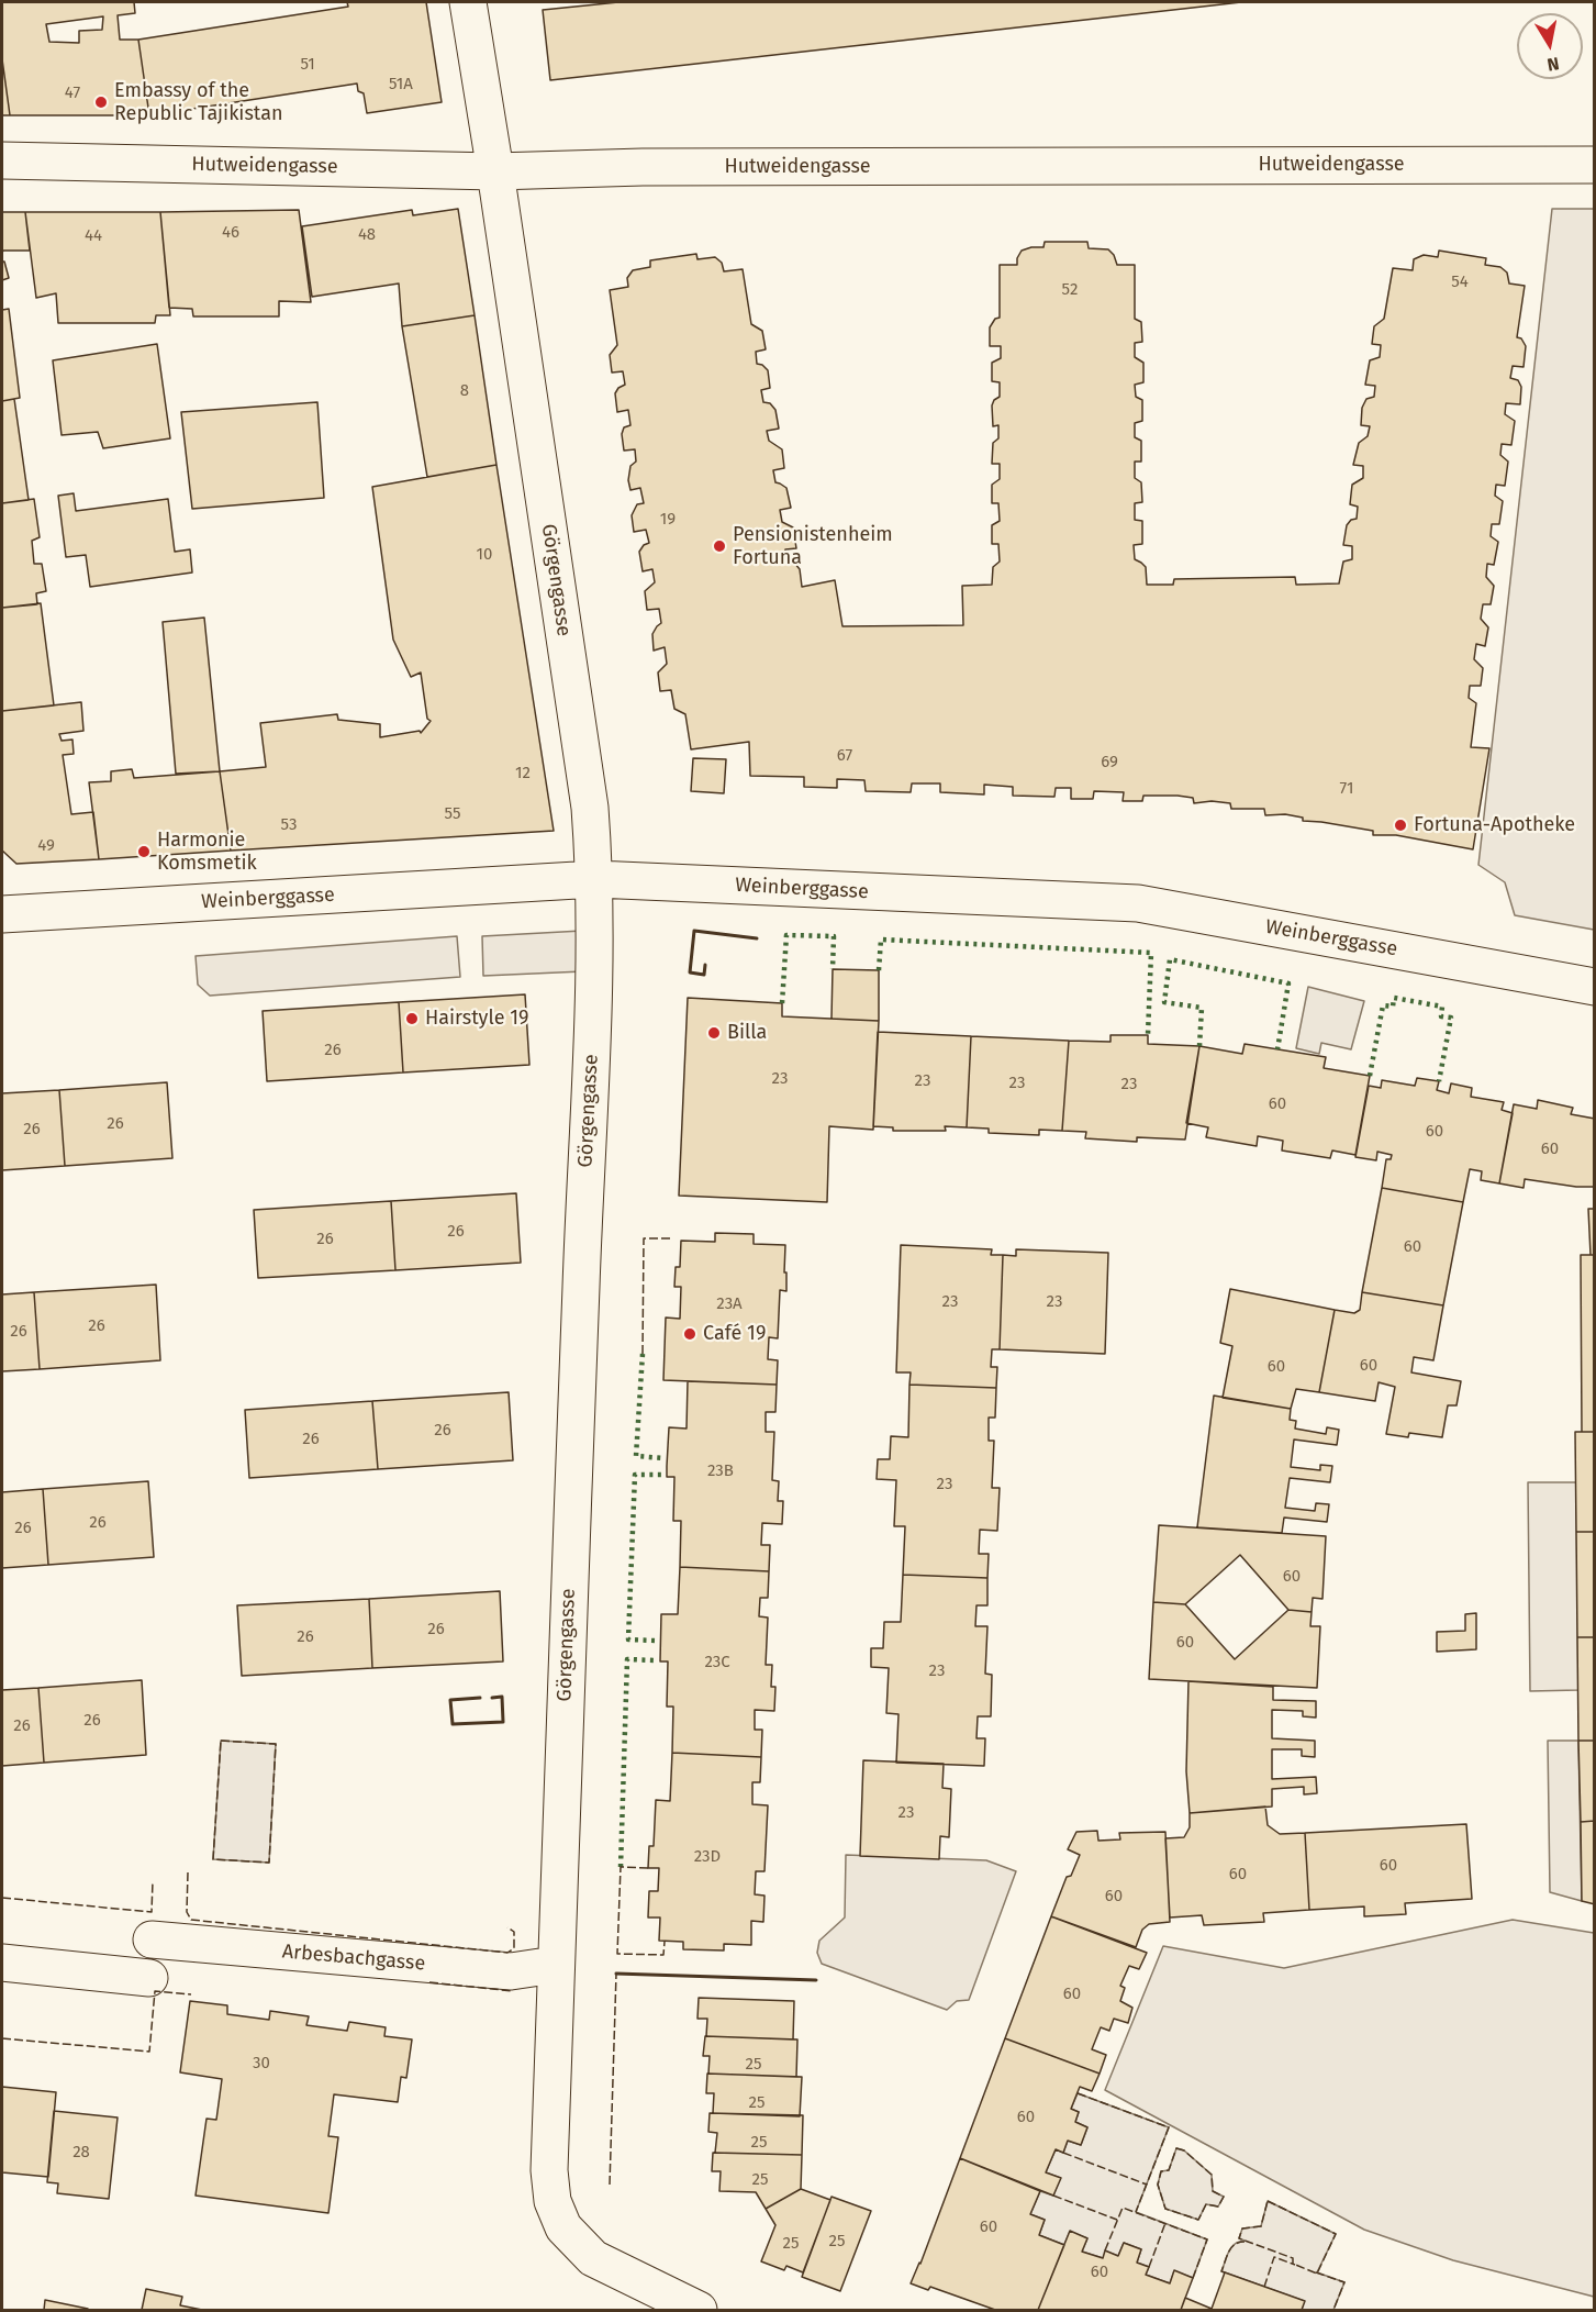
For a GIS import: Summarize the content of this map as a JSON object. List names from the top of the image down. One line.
{"streets":{"street":["Hutweidengasse","Görgengasse","Weinberggasse","Arbesbachgasse"]},"crossings":[["Hutweidengasse","Görgengasse"],["Görgengasse","Weinberggasse"],["Görgengasse","Arbesbachgasse"]],"places":["Embassy of the Republic Tajikistan","Pensionistenheim Fortuna","Fortuna-Apotheke","Harmonie Komsmetik","Hairstyle 19","Billa","Café 19"],"house_numbers":["51","51A","47","46","48","44","54","52","8","19","10","67","69","12","71","55","53","49","26","23","23","23","23","60","26","26","60","60","26","26","60","23","23","23A","26","26","60","60","26","26","23B","23","26","26","60","26","26","60","23C","23","26","26","23","23D","60","60","60","60","30","25","25","60","25","28","25","60","25","25","60"],"north":"bottom"}
